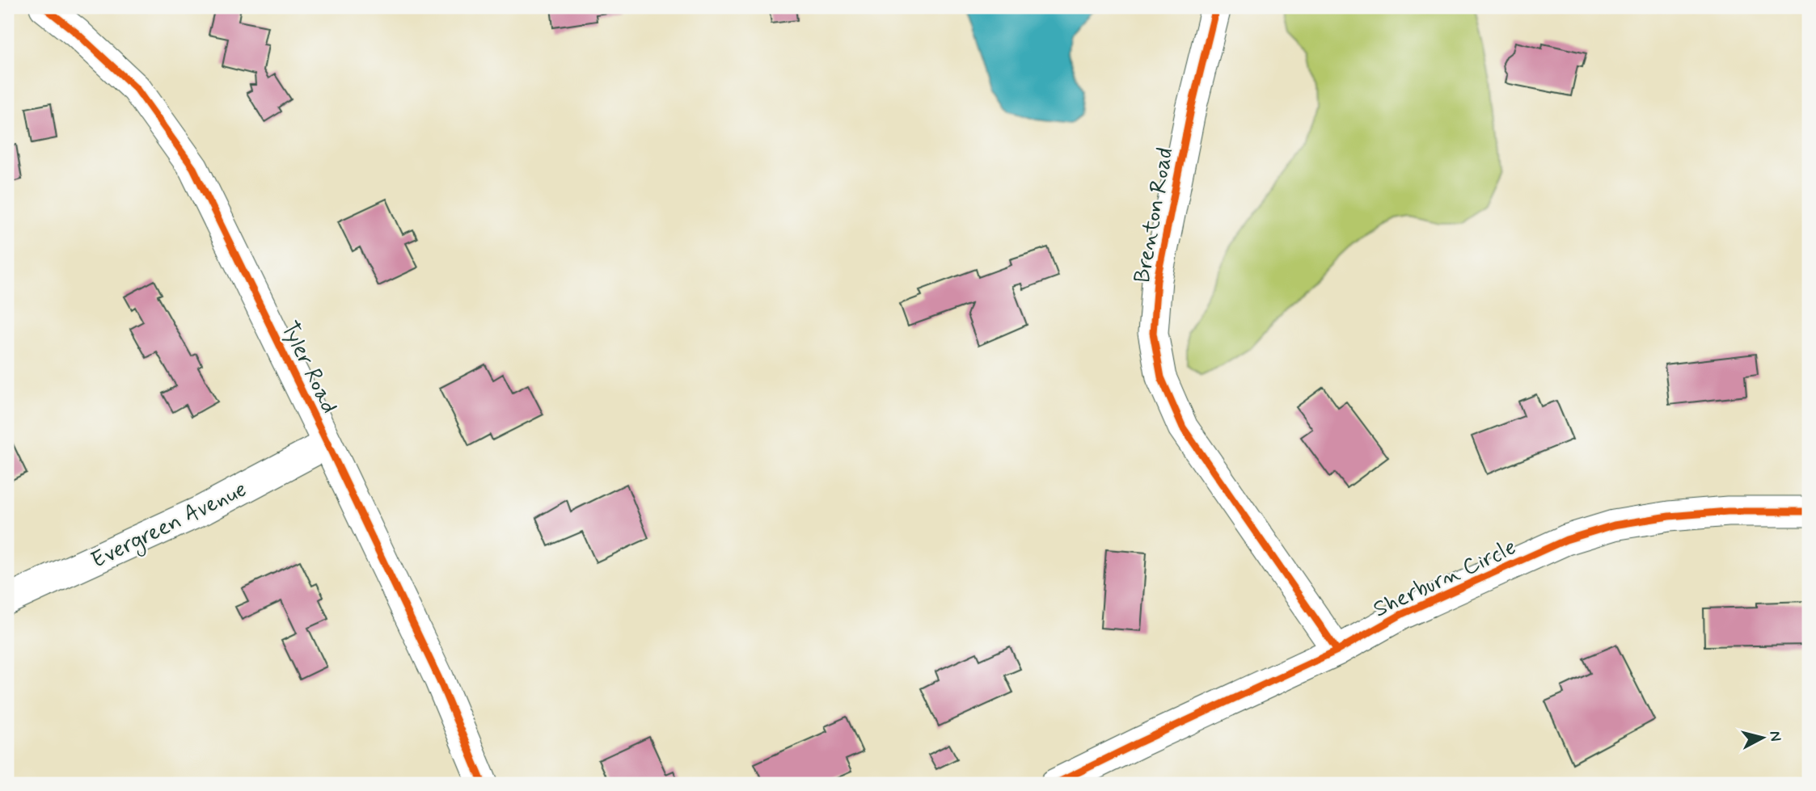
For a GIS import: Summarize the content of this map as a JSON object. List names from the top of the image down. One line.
{"streets":{"street":["Brenton Road","Tyler Road","Evergreen Avenue","Sherburn Circle"]},"crossings":[["Brenton Road","Sherburn Circle"],["Tyler Road","Evergreen Avenue"]],"north":"right"}
